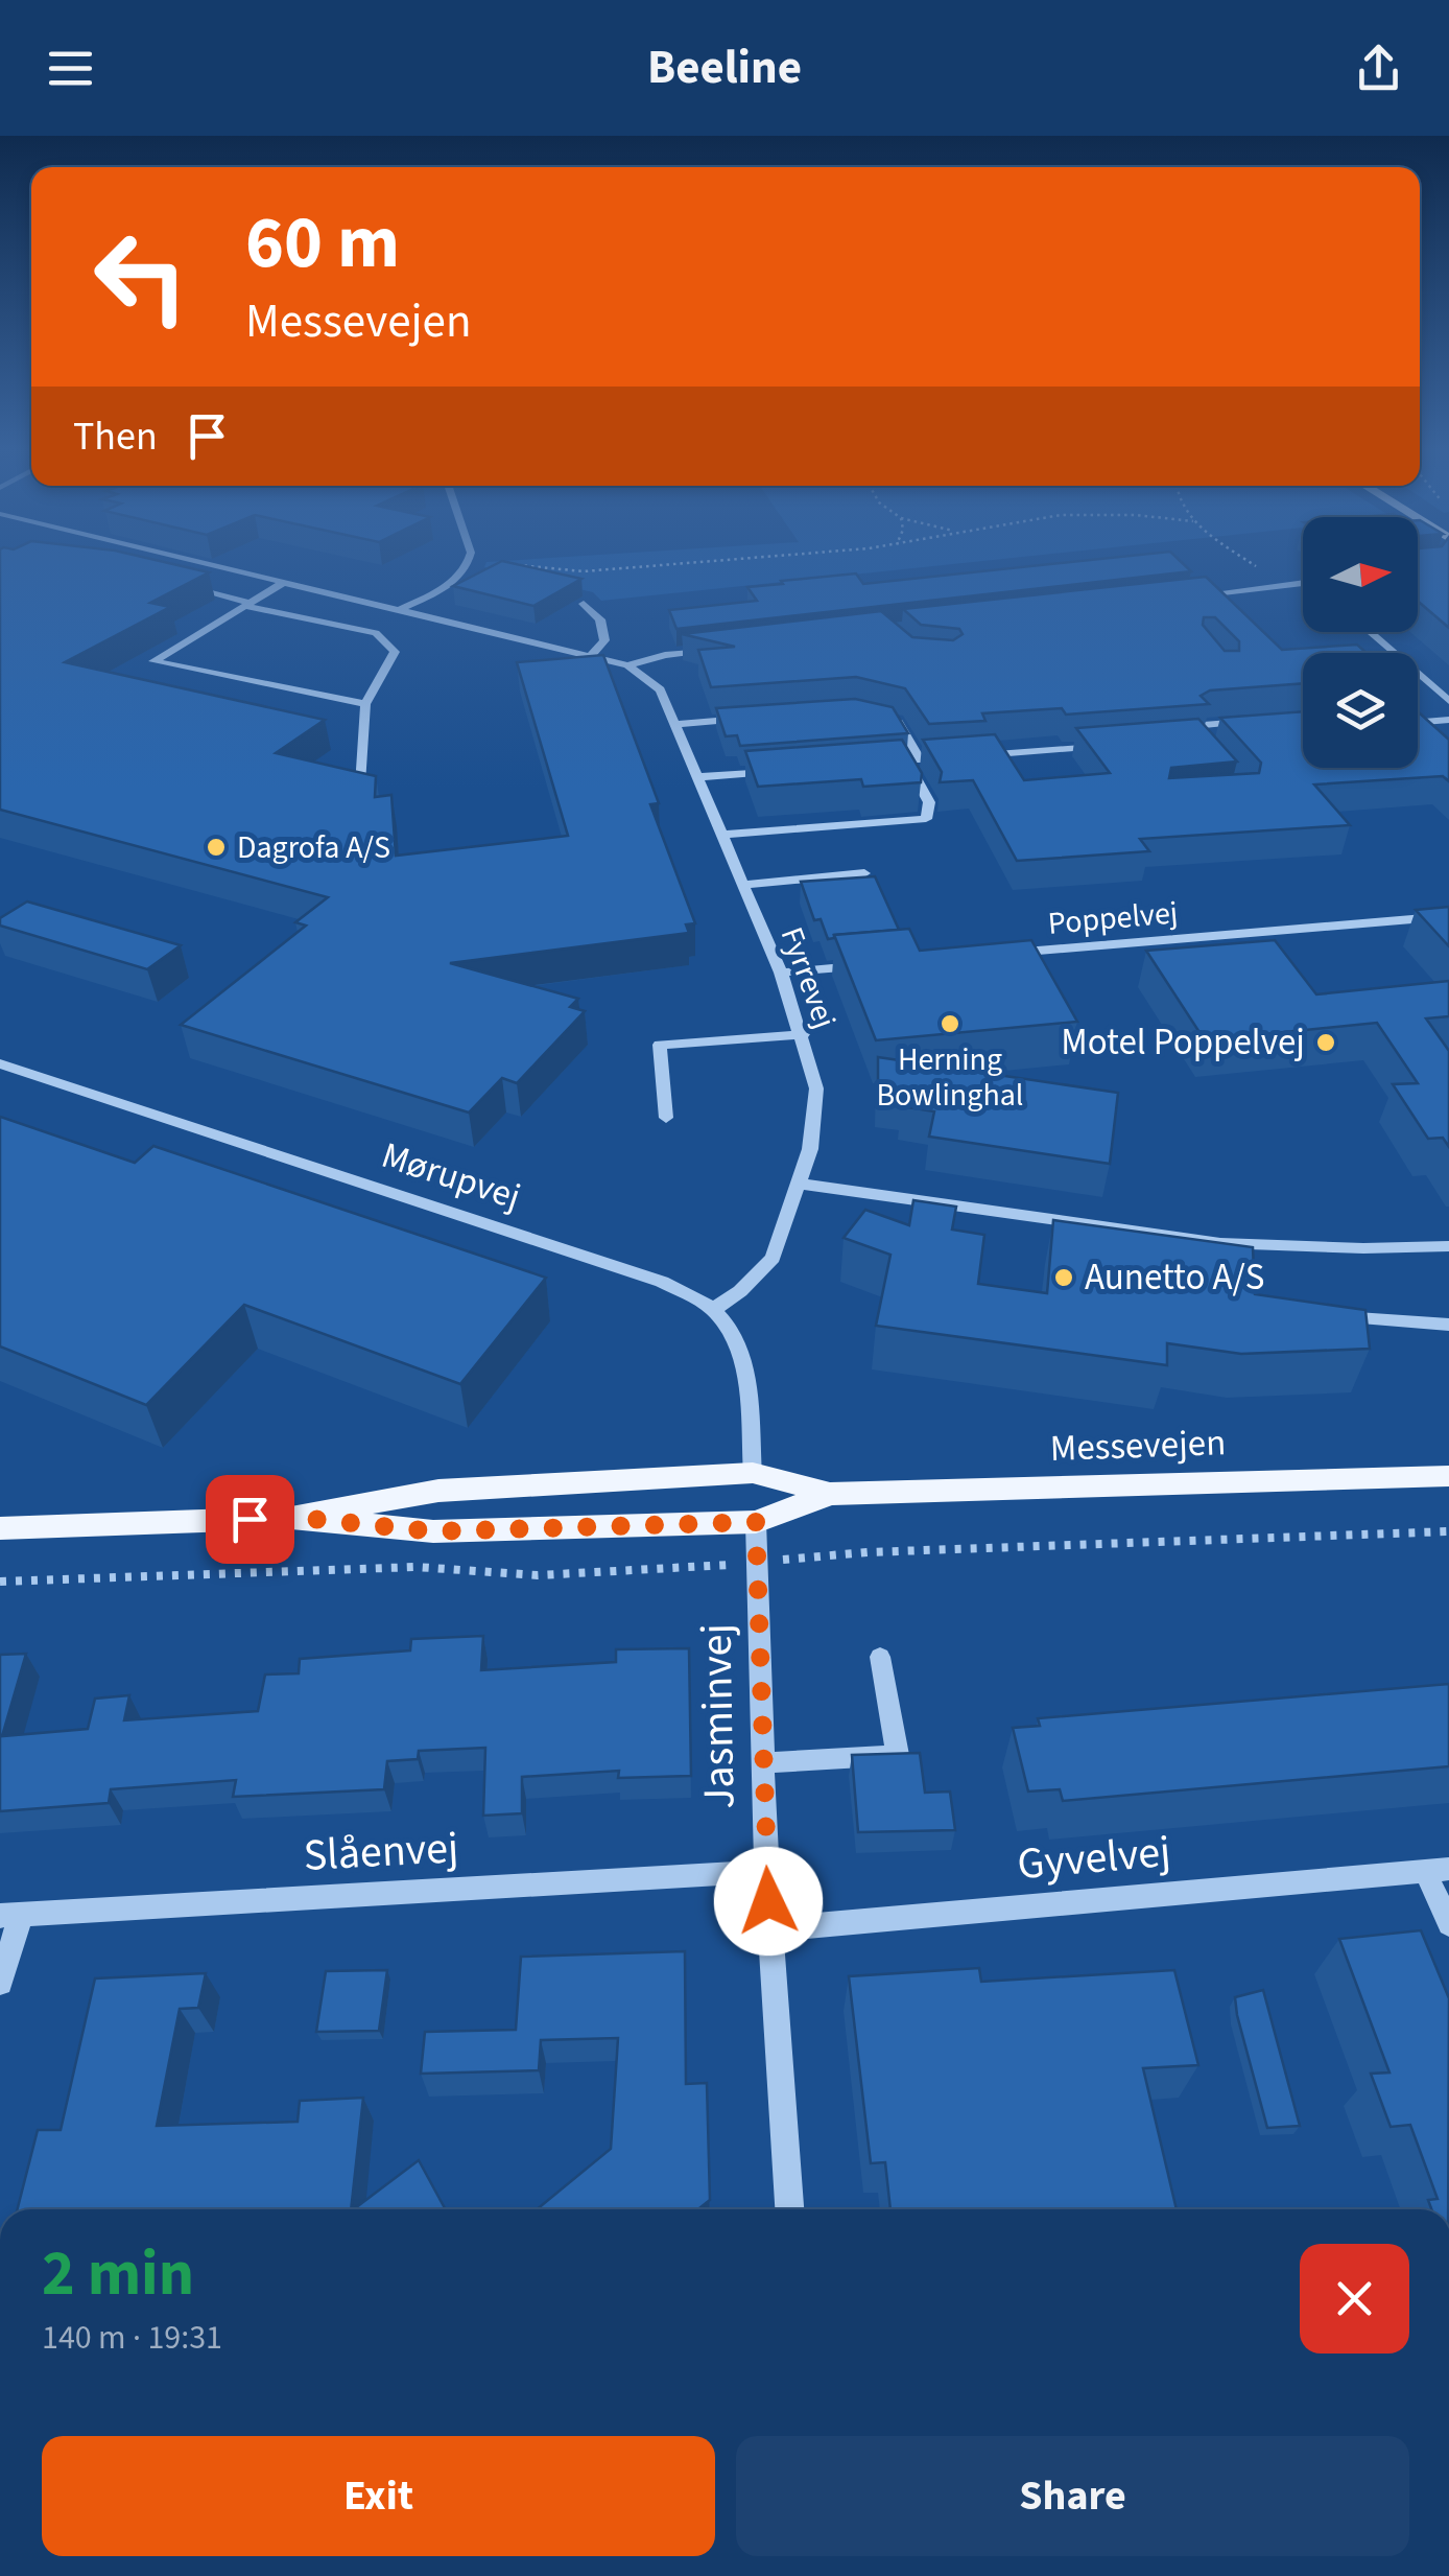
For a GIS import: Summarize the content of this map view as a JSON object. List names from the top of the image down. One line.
{"streets":{"main road":["Messevejen"],"street":["Poppelvej","Fyrrevej","Mørupvej","Jasminvej","Slåenvej","Gyvelvej"]},"crossings":[["Fyrrevej","Mørupvej"],["Messevejen","Jasminvej"],["Jasminvej","Slåenvej"],["Jasminvej","Gyvelvej"]],"places":["Dagrofa A/S","Herning Bowlinghal","Motel Poppelvej","Aunetto A/S"],"north":"right","page":{"header":"Beeline","turn":["60 m","Messevejen"],"then":"Then","heading":["2 min","140 m · 19:31"],"buttons":["Exit","Share"]}}
